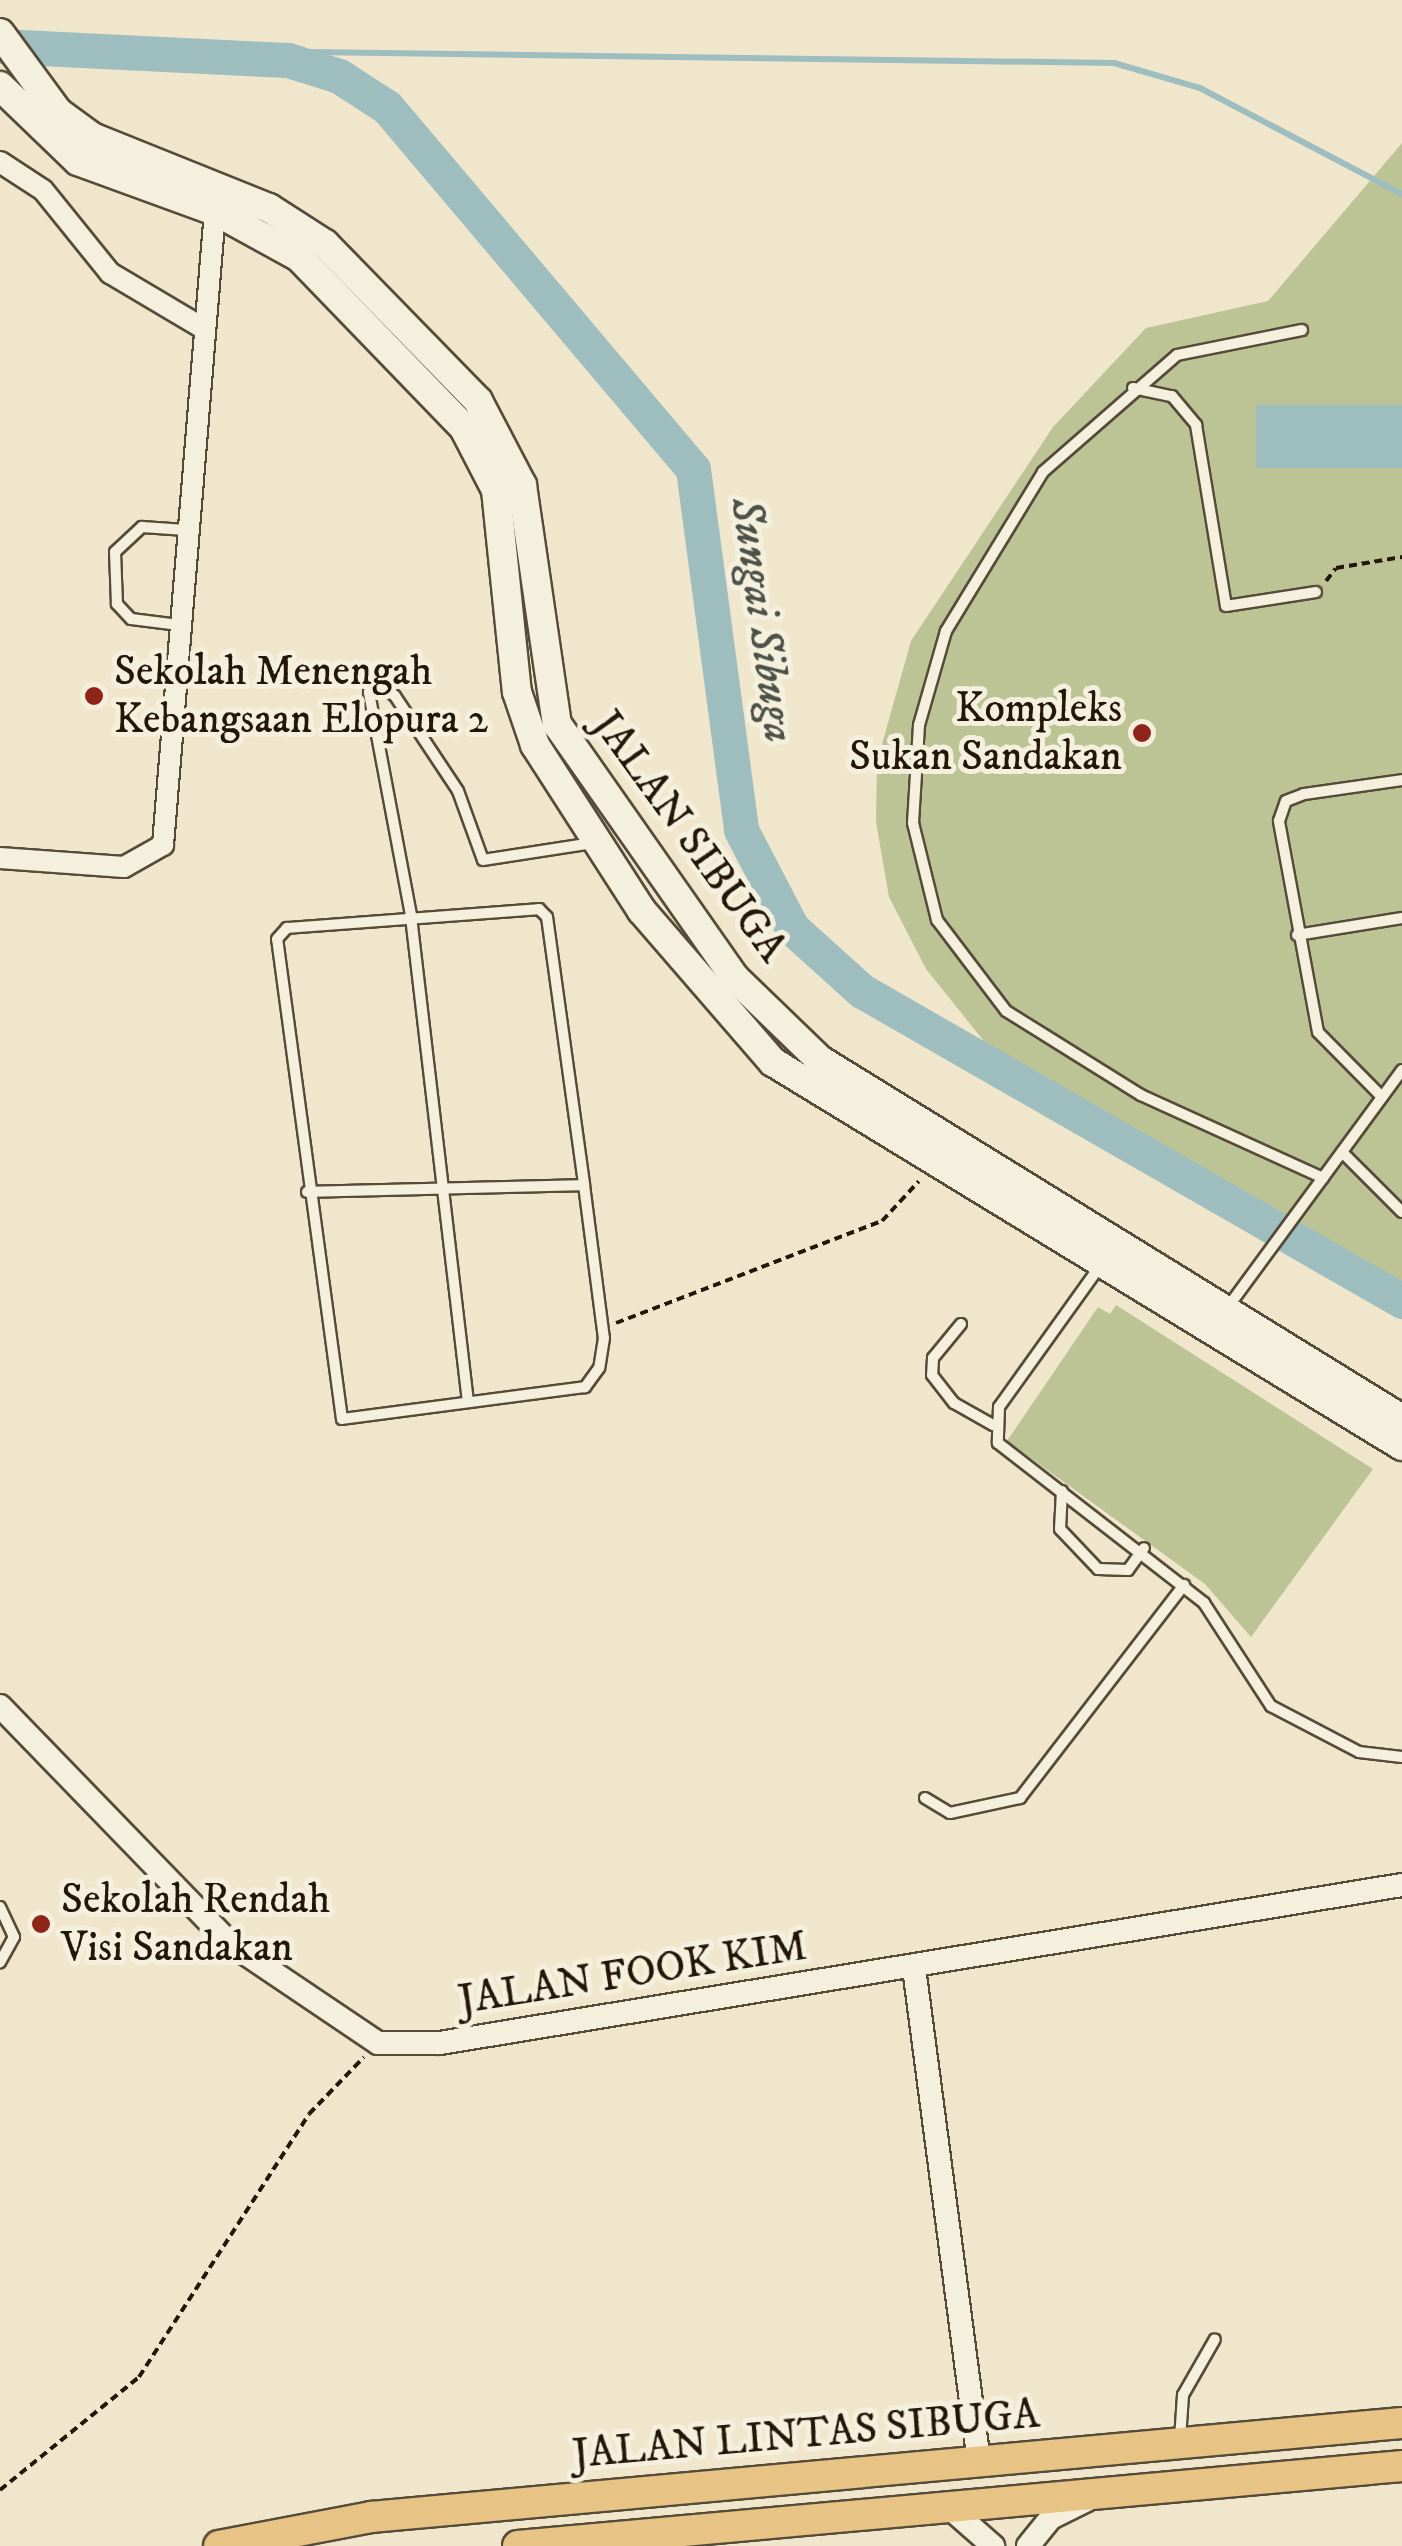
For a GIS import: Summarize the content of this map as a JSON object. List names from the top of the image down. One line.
{"streets":{"main road":["JALAN SIBUGA","JALAN LINTAS SIBUGA"],"street":["JALAN FOOK KIM"]},"water":["Sungai Sibuga"],"places":["Sekolah Menengah Kebangsaan Elopura 2","Kompleks Sukan Sandakan","Sekolah Rendah Visi Sandakan"]}
